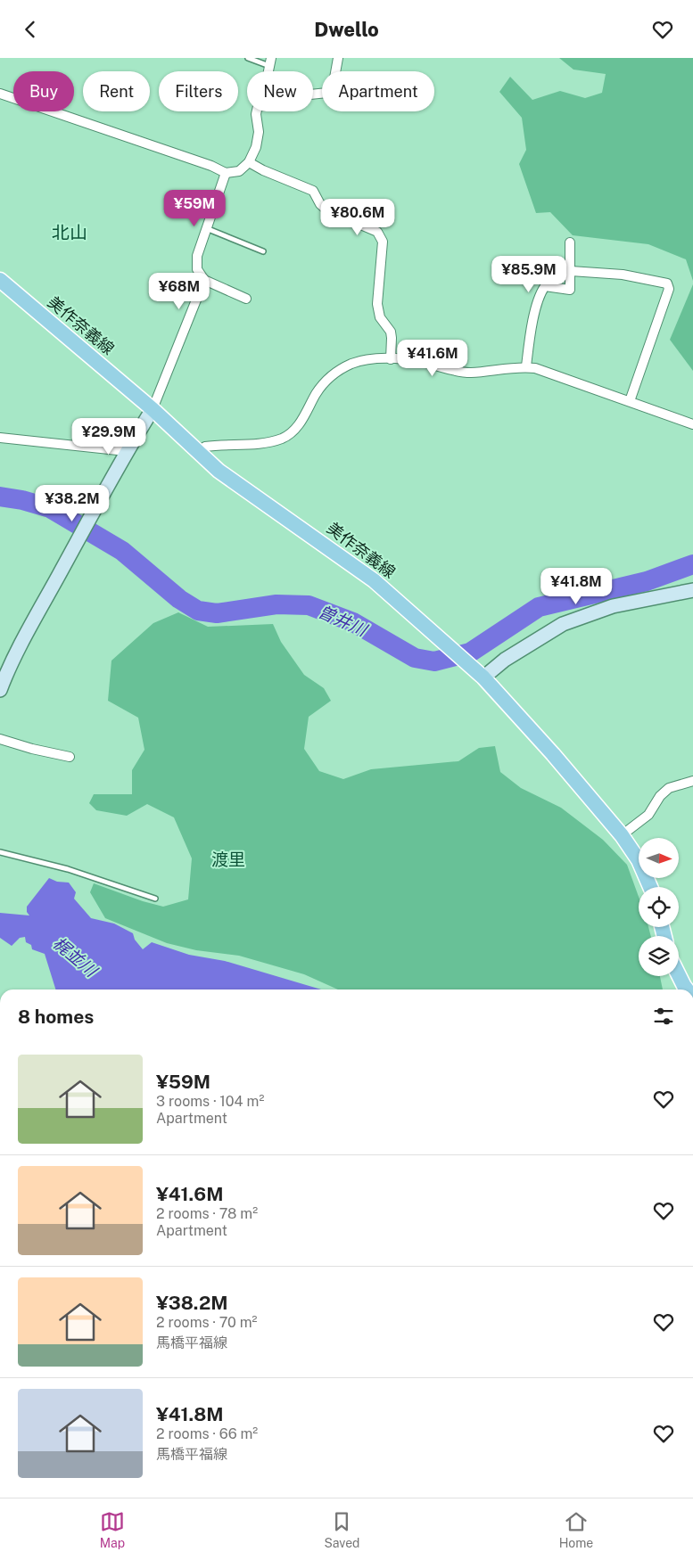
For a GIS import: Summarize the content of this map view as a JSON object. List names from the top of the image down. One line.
{"streets":{"main road":["美作奈義線"]},"districts":["北山","渡里"],"water":["曽井川","梶並川"],"north":"right","page":{"header":"Dwello","chip":["Buy","Rent","Filters","New","Apartment"],"price":["¥59M","¥80.6M","¥85.9M","¥68M","¥41.6M","¥29.9M","¥38.2M","¥41.8M"],"heading":"8 homes","list":[{"name":"¥59M","note":"3 rooms · 104 m² · Apartment"},{"name":"¥41.6M","note":"2 rooms · 78 m² · Apartment"},{"name":"¥38.2M","note":"2 rooms · 70 m² · 馬橋平福線"},{"name":"¥41.8M","note":"2 rooms · 66 m² · 馬橋平福線"}],"tabs":["Map","Saved","Home"]}}
